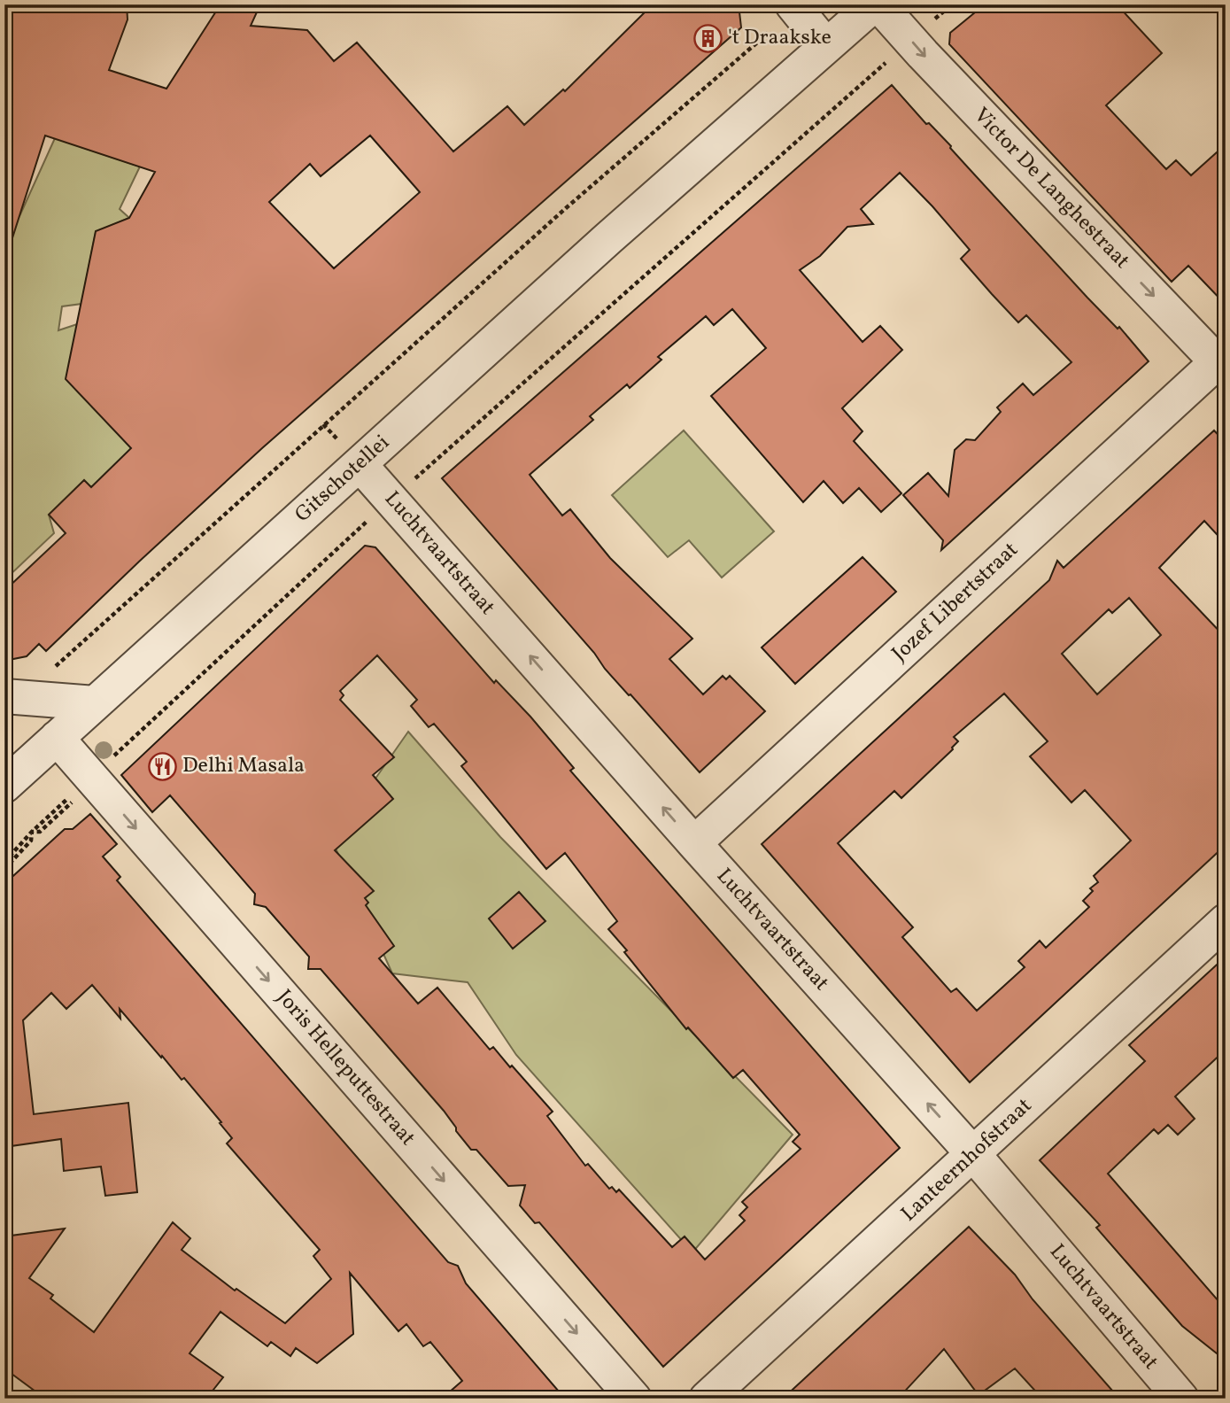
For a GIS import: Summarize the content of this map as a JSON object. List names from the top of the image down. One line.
{"streets":{"street":["Victor De Langhestraat","Gitschotellei","Luchtvaartstraat","Jozef Libertstraat","Joris Helleputtestraat","Lanteernhofstraat"]},"crossings":[["Victor De Langhestraat","Gitschotellei"],["Victor De Langhestraat","Jozef Libertstraat"],["Gitschotellei","Luchtvaartstraat"],["Gitschotellei","Joris Helleputtestraat"],["Luchtvaartstraat","Jozef Libertstraat"],["Luchtvaartstraat","Lanteernhofstraat"]],"one_way":["Victor De Langhestraat","Luchtvaartstraat","Joris Helleputtestraat"],"places":{"building":["'t Draakske"],"restaurant":["Delhi Masala"]}}
